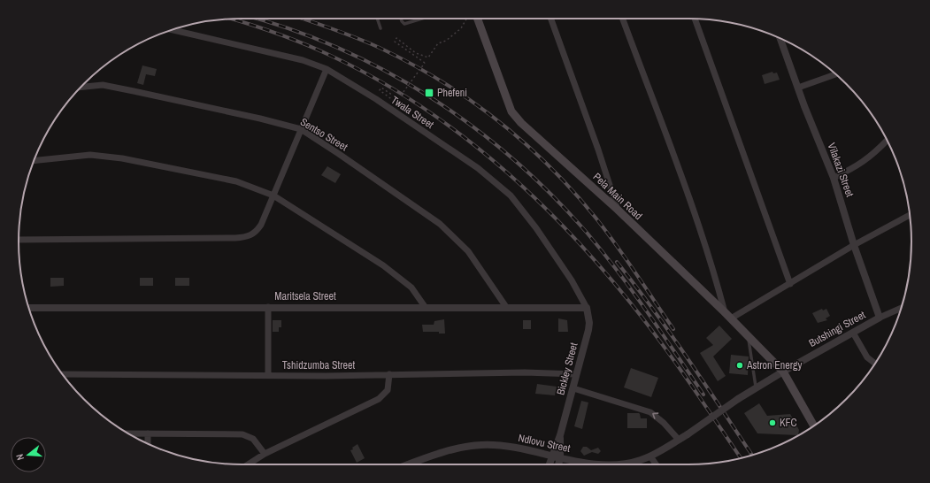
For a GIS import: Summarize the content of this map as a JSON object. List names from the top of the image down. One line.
{"streets":{"main road":["Pela Main Road"],"street":["Twala Street","Sentso Street","Vilakazi Street","Maritsela Street","Butshingi Street","Tshidzumba Street","Bickley Street","Ndlovu Street"]},"crossings":[["Twala Street","Maritsela Street"],["Twala Street","Bickley Street"],["Sentso Street","Maritsela Street"],["Vilakazi Street","Butshingi Street"],["Pela Main Road","Butshingi Street"],["Maritsela Street","Bickley Street"],["Butshingi Street","Ndlovu Street"],["Tshidzumba Street","Bickley Street"],["Bickley Street","Ndlovu Street"]],"places":{"transit":["Phefeni"],"other":["Astron Energy","KFC"]},"north":"left"}
